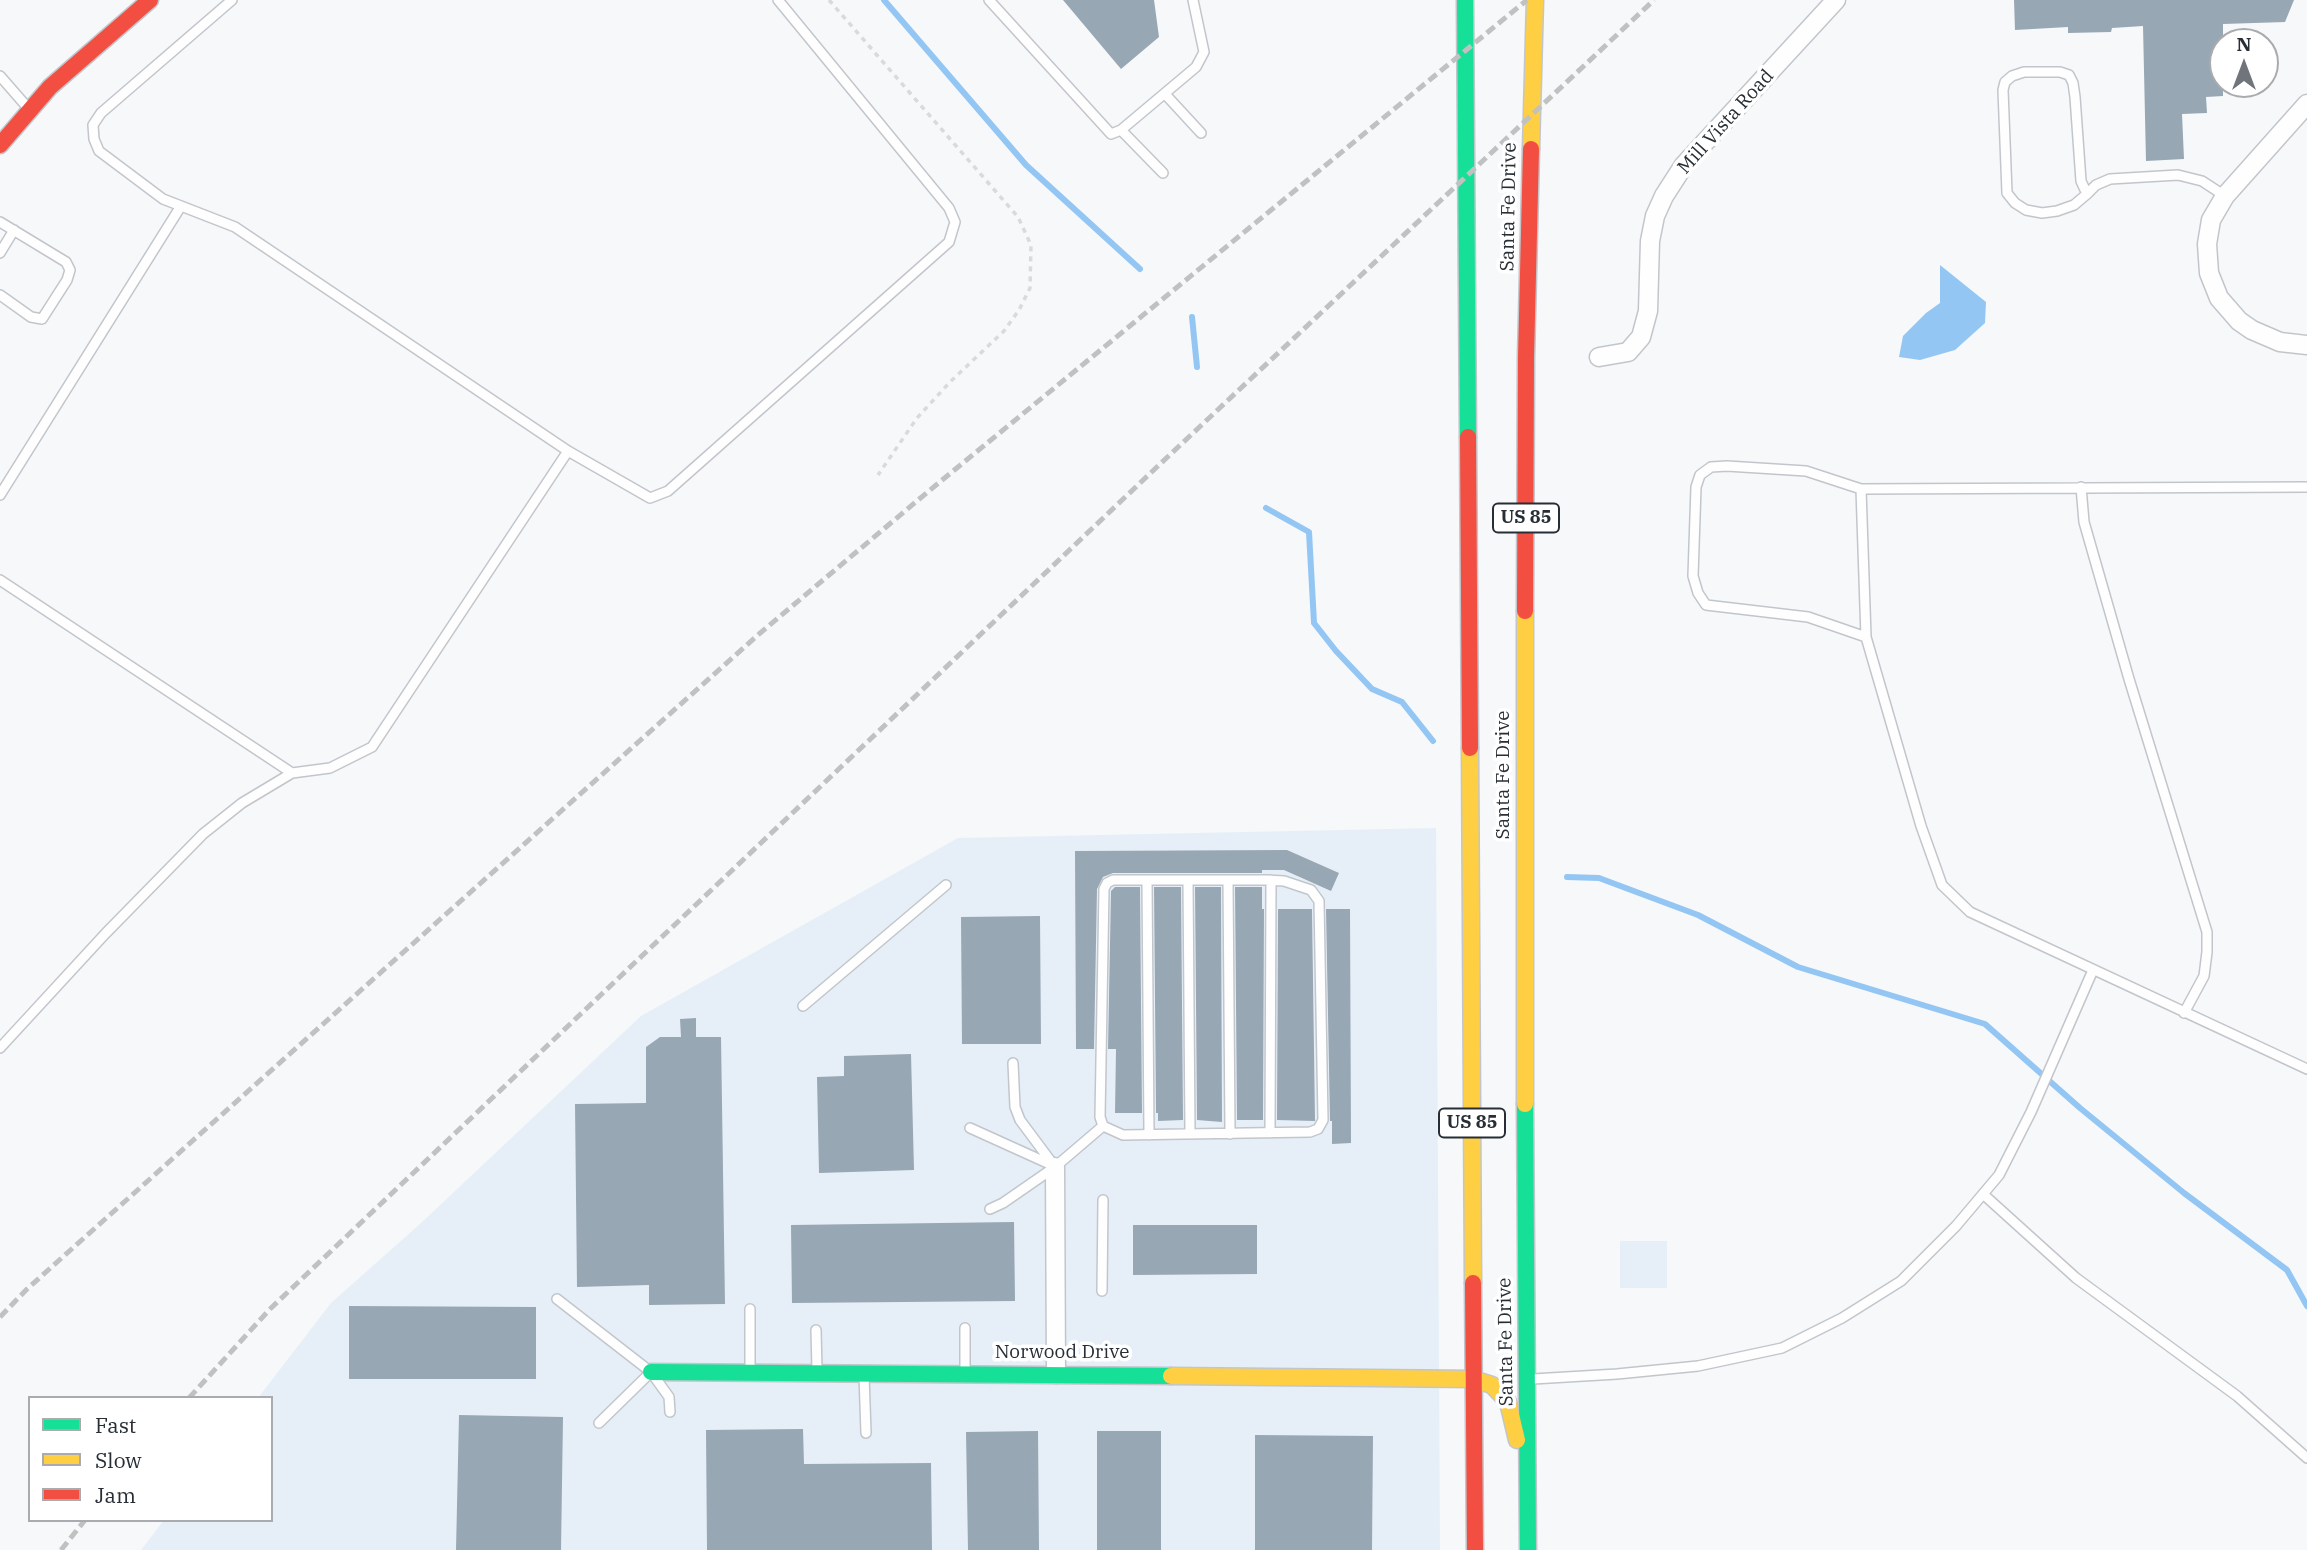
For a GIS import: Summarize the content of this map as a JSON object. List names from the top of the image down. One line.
{"streets":{"main road":["Santa Fe Drive","US 85","Norwood Drive"],"street":["Mill Vista Road"]},"crossings":[["Santa Fe Drive","Norwood Drive"]],"legend":["Fast","Slow","Jam"],"north":"top"}
